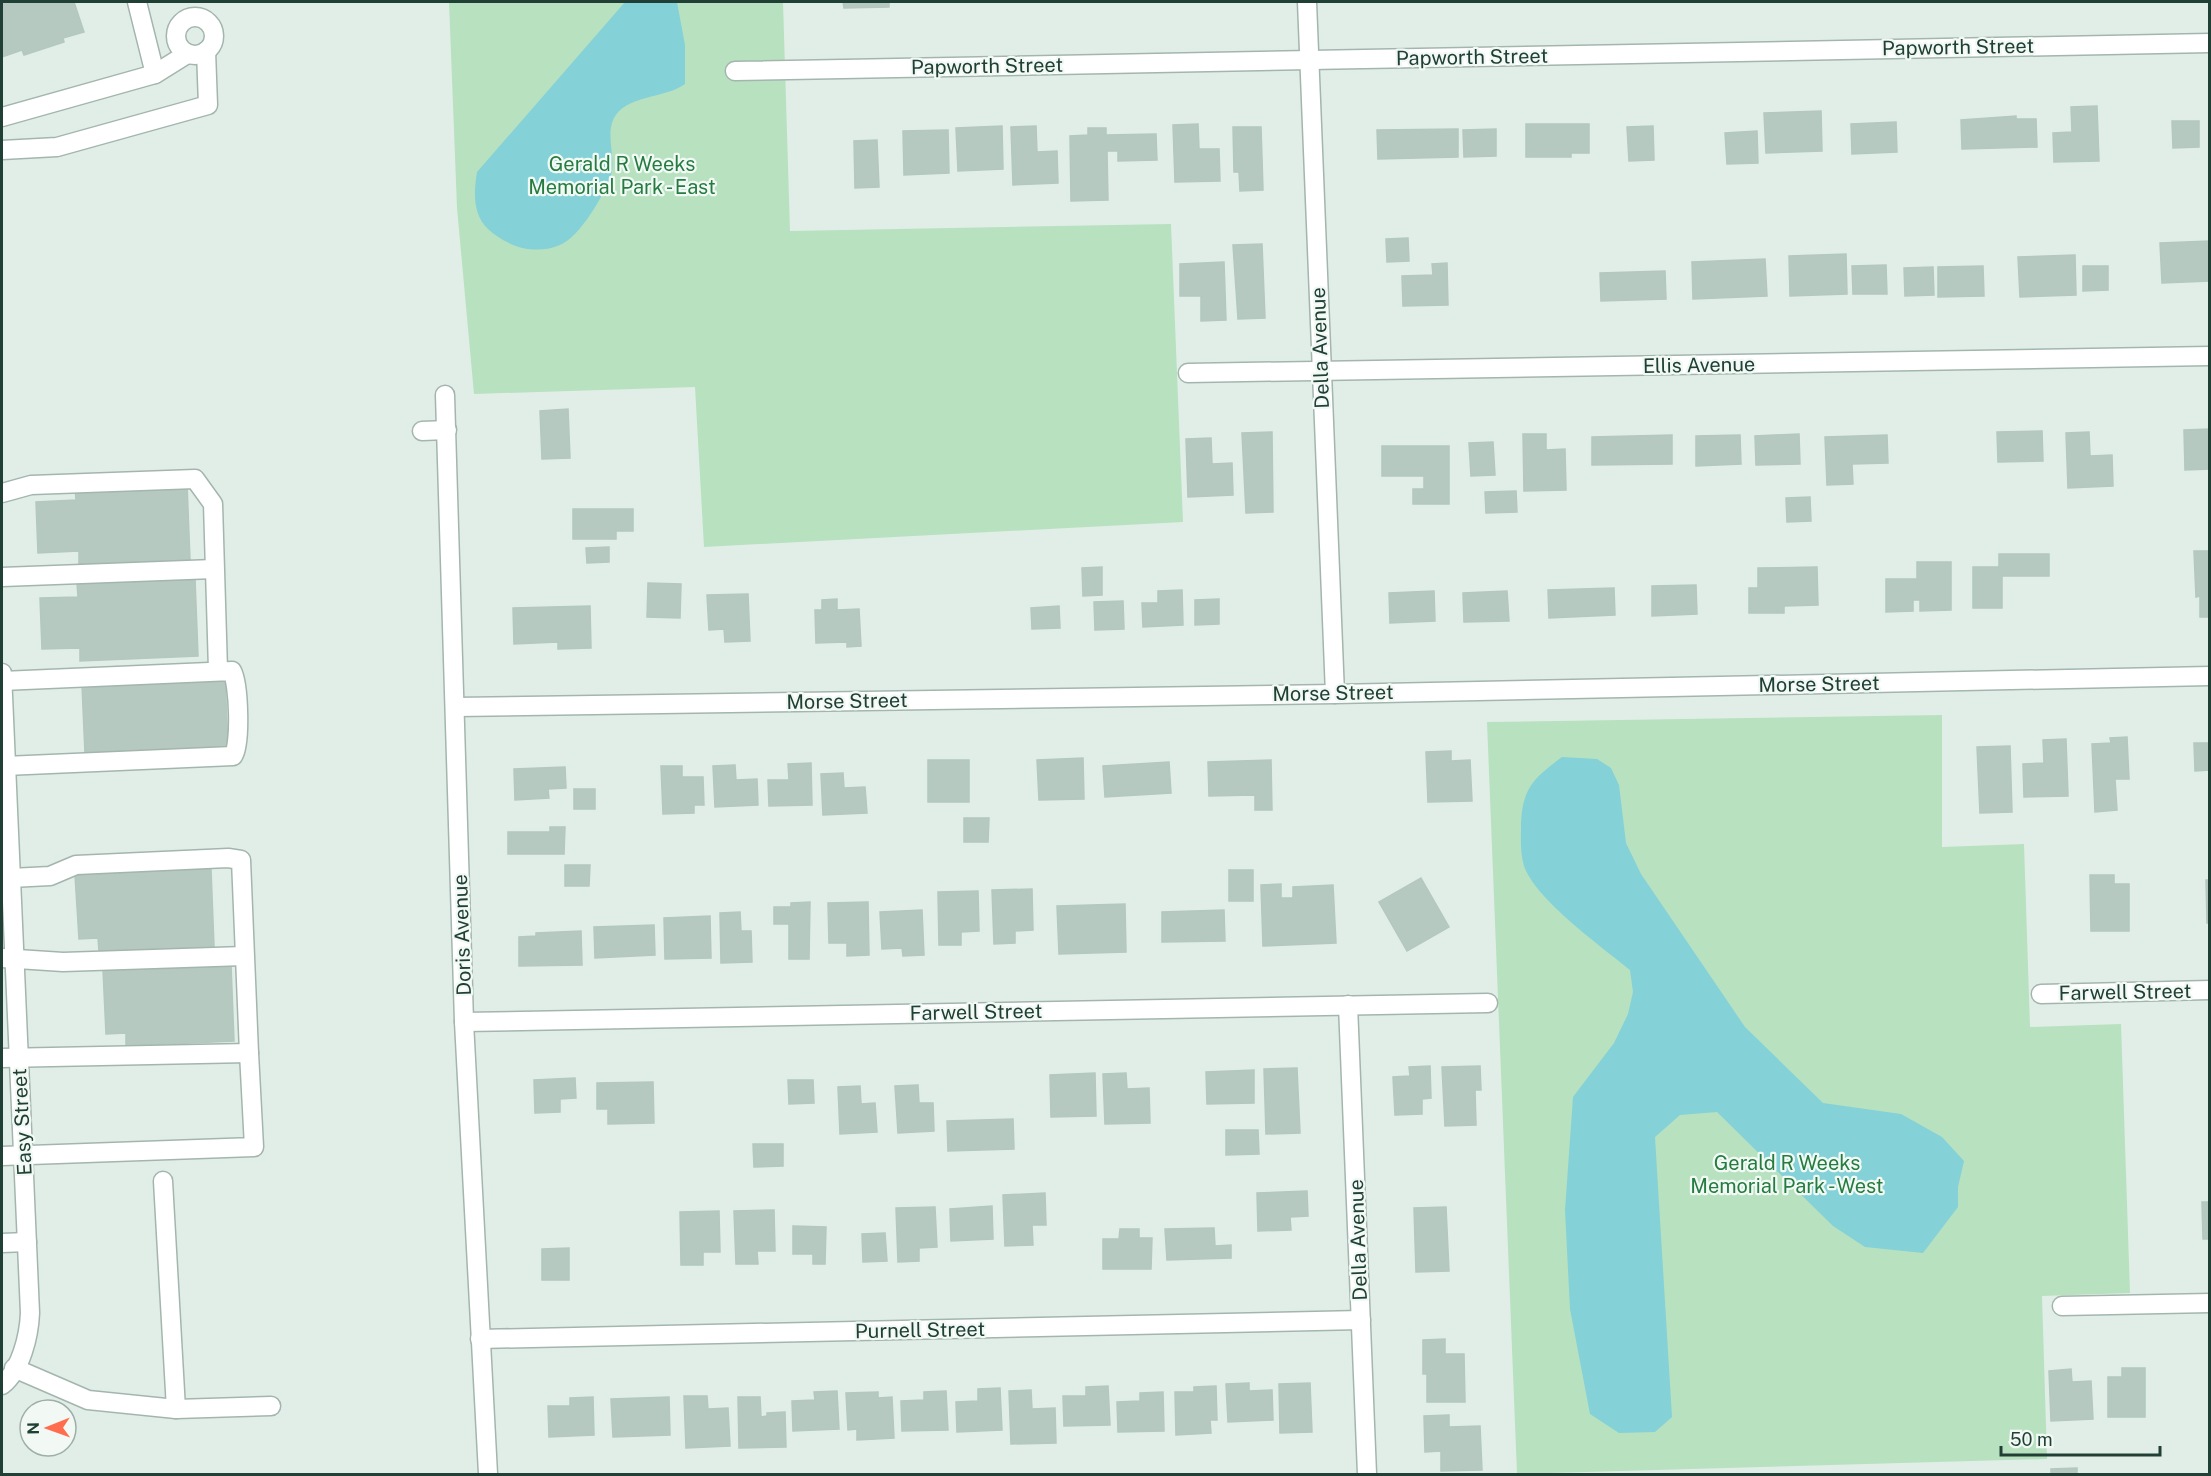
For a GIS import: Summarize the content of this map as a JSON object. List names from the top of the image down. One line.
{"streets":{"street":["Papworth Street","Della Avenue","Ellis Avenue","Morse Street","Doris Avenue","Farwell Street","Easy Street","Purnell Street"]},"crossings":[["Papworth Street","Della Avenue"],["Della Avenue","Ellis Avenue"],["Della Avenue","Morse Street"],["Della Avenue","Farwell Street"],["Della Avenue","Purnell Street"],["Morse Street","Doris Avenue"],["Doris Avenue","Farwell Street"],["Doris Avenue","Purnell Street"]],"parks":["Gerald R Weeks Memorial Park - East","Gerald R Weeks Memorial Park - West"],"scale_bar":"50 m","north":"left"}
